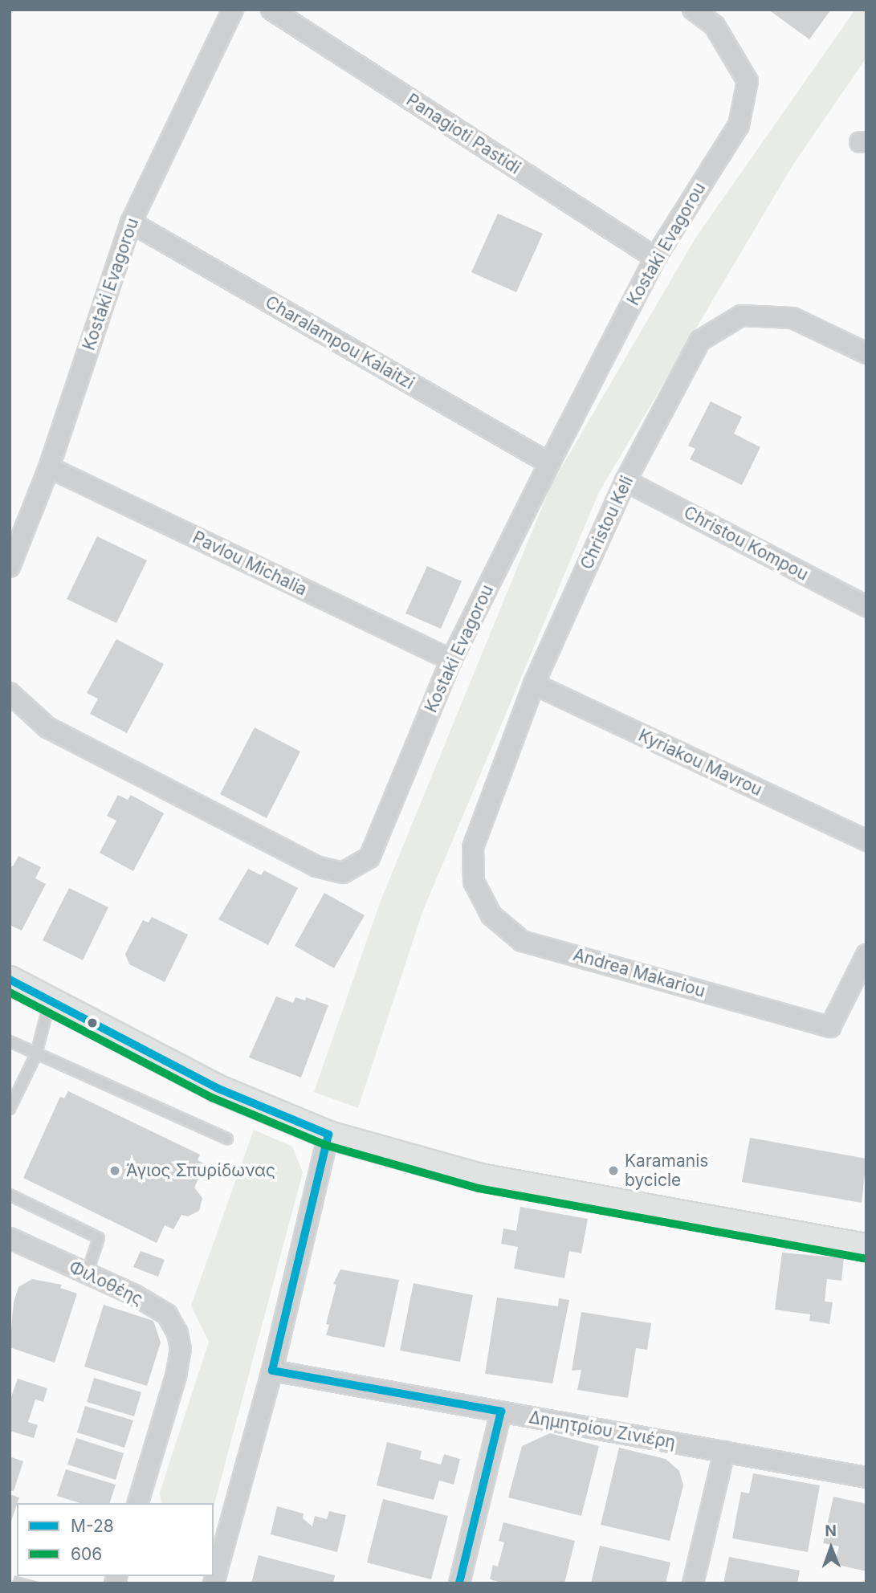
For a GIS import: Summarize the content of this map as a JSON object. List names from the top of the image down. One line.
{"streets":{"street":["Panagioti Pastidi","Kostaki Evagorou","Charalampou Kalaitzi","Christou Keli","Christou Kompou","Pavlou Michalia","Kyriakou Mavrou","Andrea Makariou","Φιλοθέης","Δημητρίου Ζινιέρη"]},"crossings":[["Panagioti Pastidi","Kostaki Evagorou"],["Kostaki Evagorou","Charalampou Kalaitzi"],["Kostaki Evagorou","Pavlou Michalia"],["Christou Keli","Christou Kompou"],["Christou Keli","Kyriakou Mavrou"],["Christou Keli","Andrea Makariou"]],"places":["Άγιος Σπυρίδωνας","Karamanis bycicle"],"lines":["transit line M-28","transit line 606"],"legend":["M-28","606"],"north":"top"}
